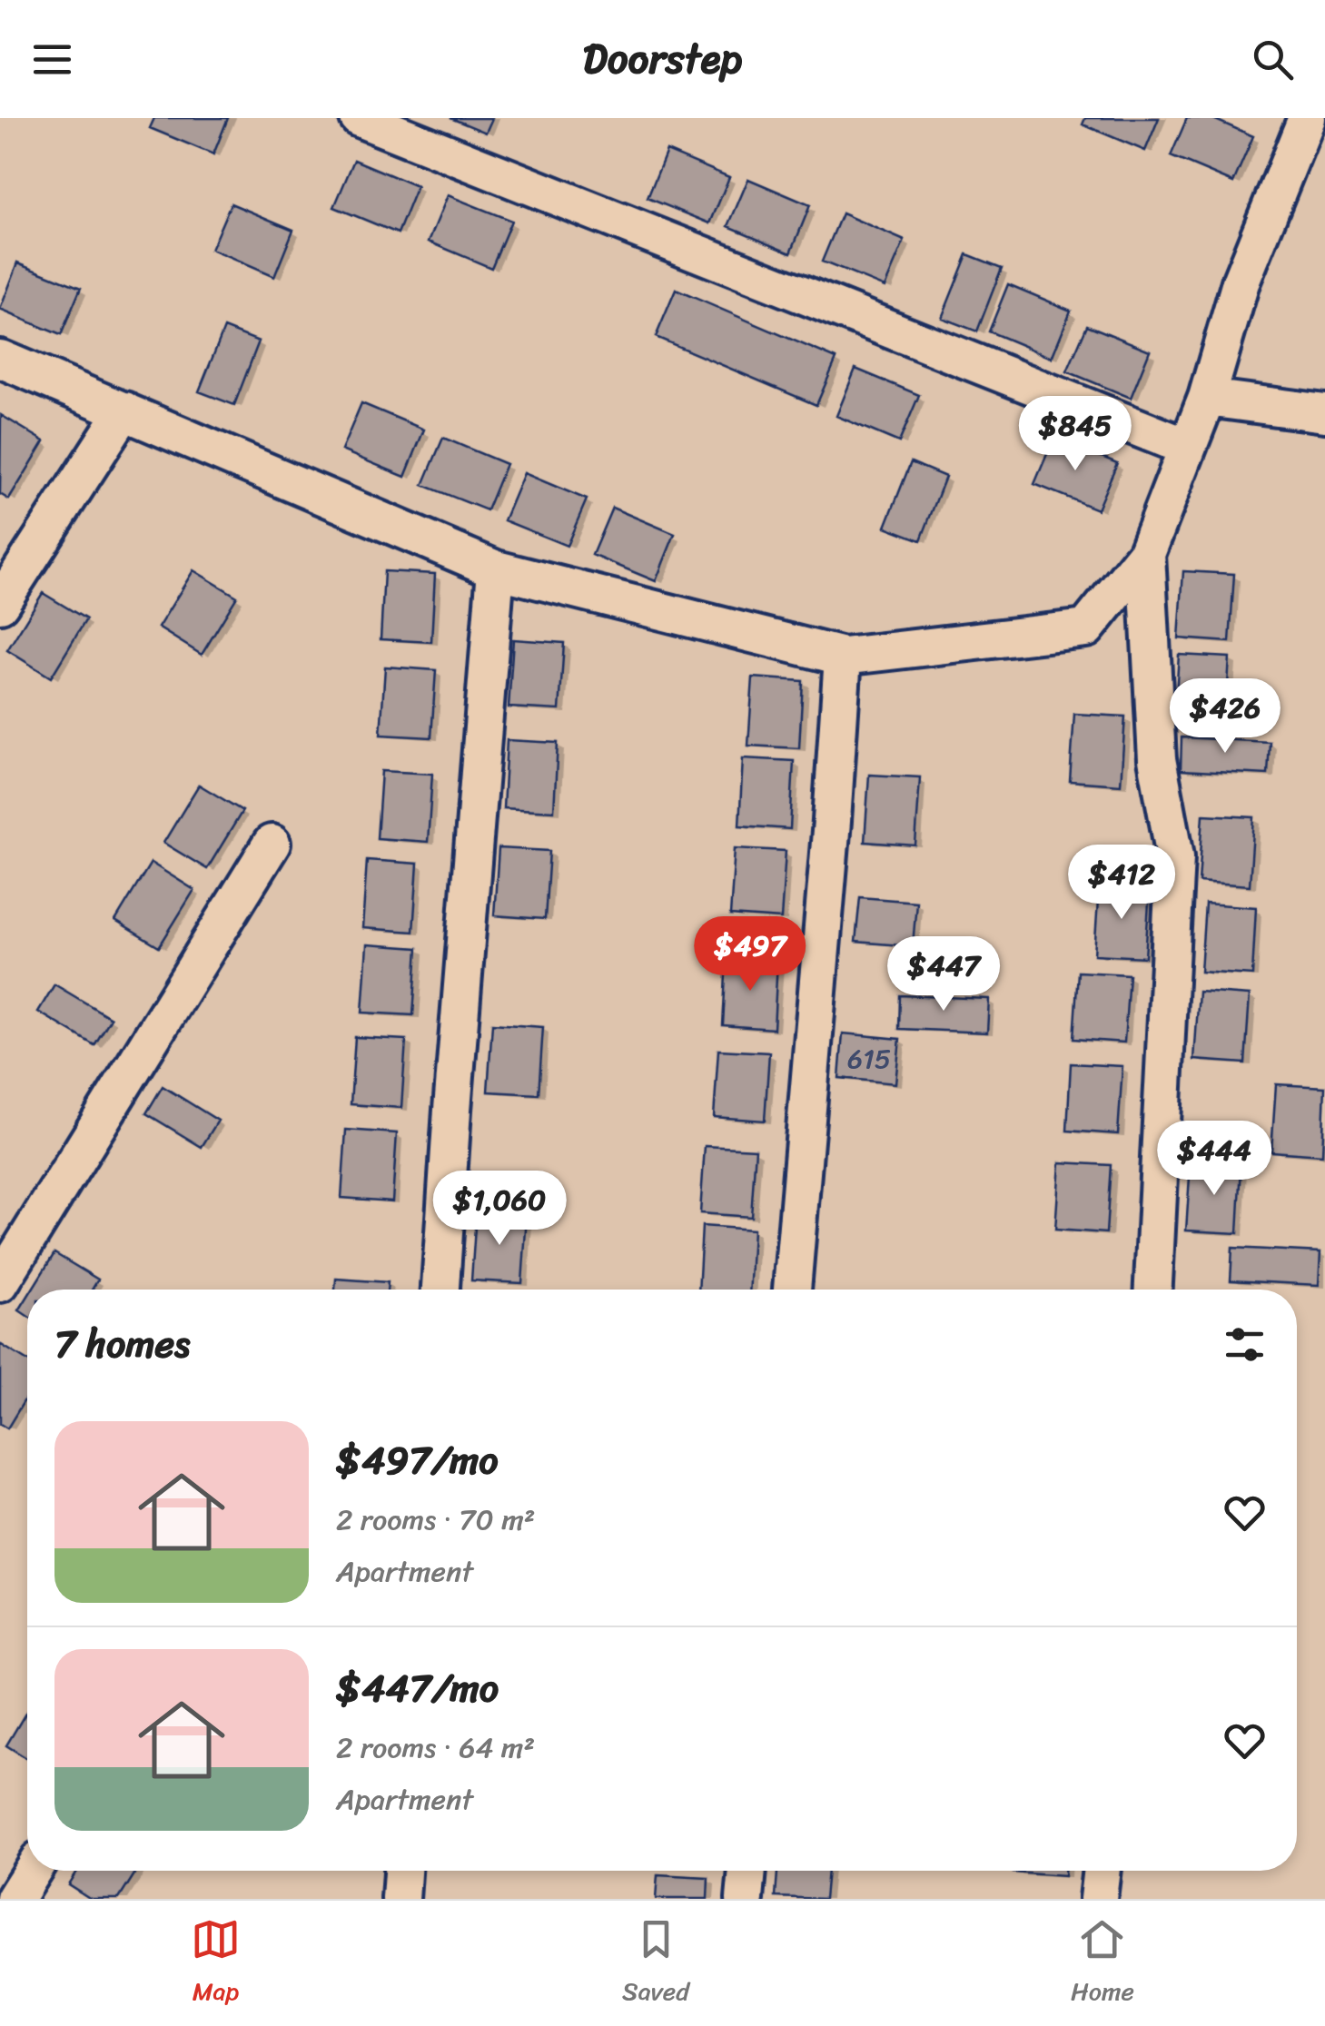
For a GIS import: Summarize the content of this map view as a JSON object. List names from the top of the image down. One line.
{"house_numbers":["615"],"page":{"header":"Doorstep","price":["$845","$426","$412","$497","$447","$444","$1,060"],"heading":"7 homes","list":[{"name":"$497/mo","note":"2 rooms · 70 m² · Apartment"},{"name":"$447/mo","note":"2 rooms · 64 m² · Apartment"}],"tabs":["Map","Saved","Home"]}}
